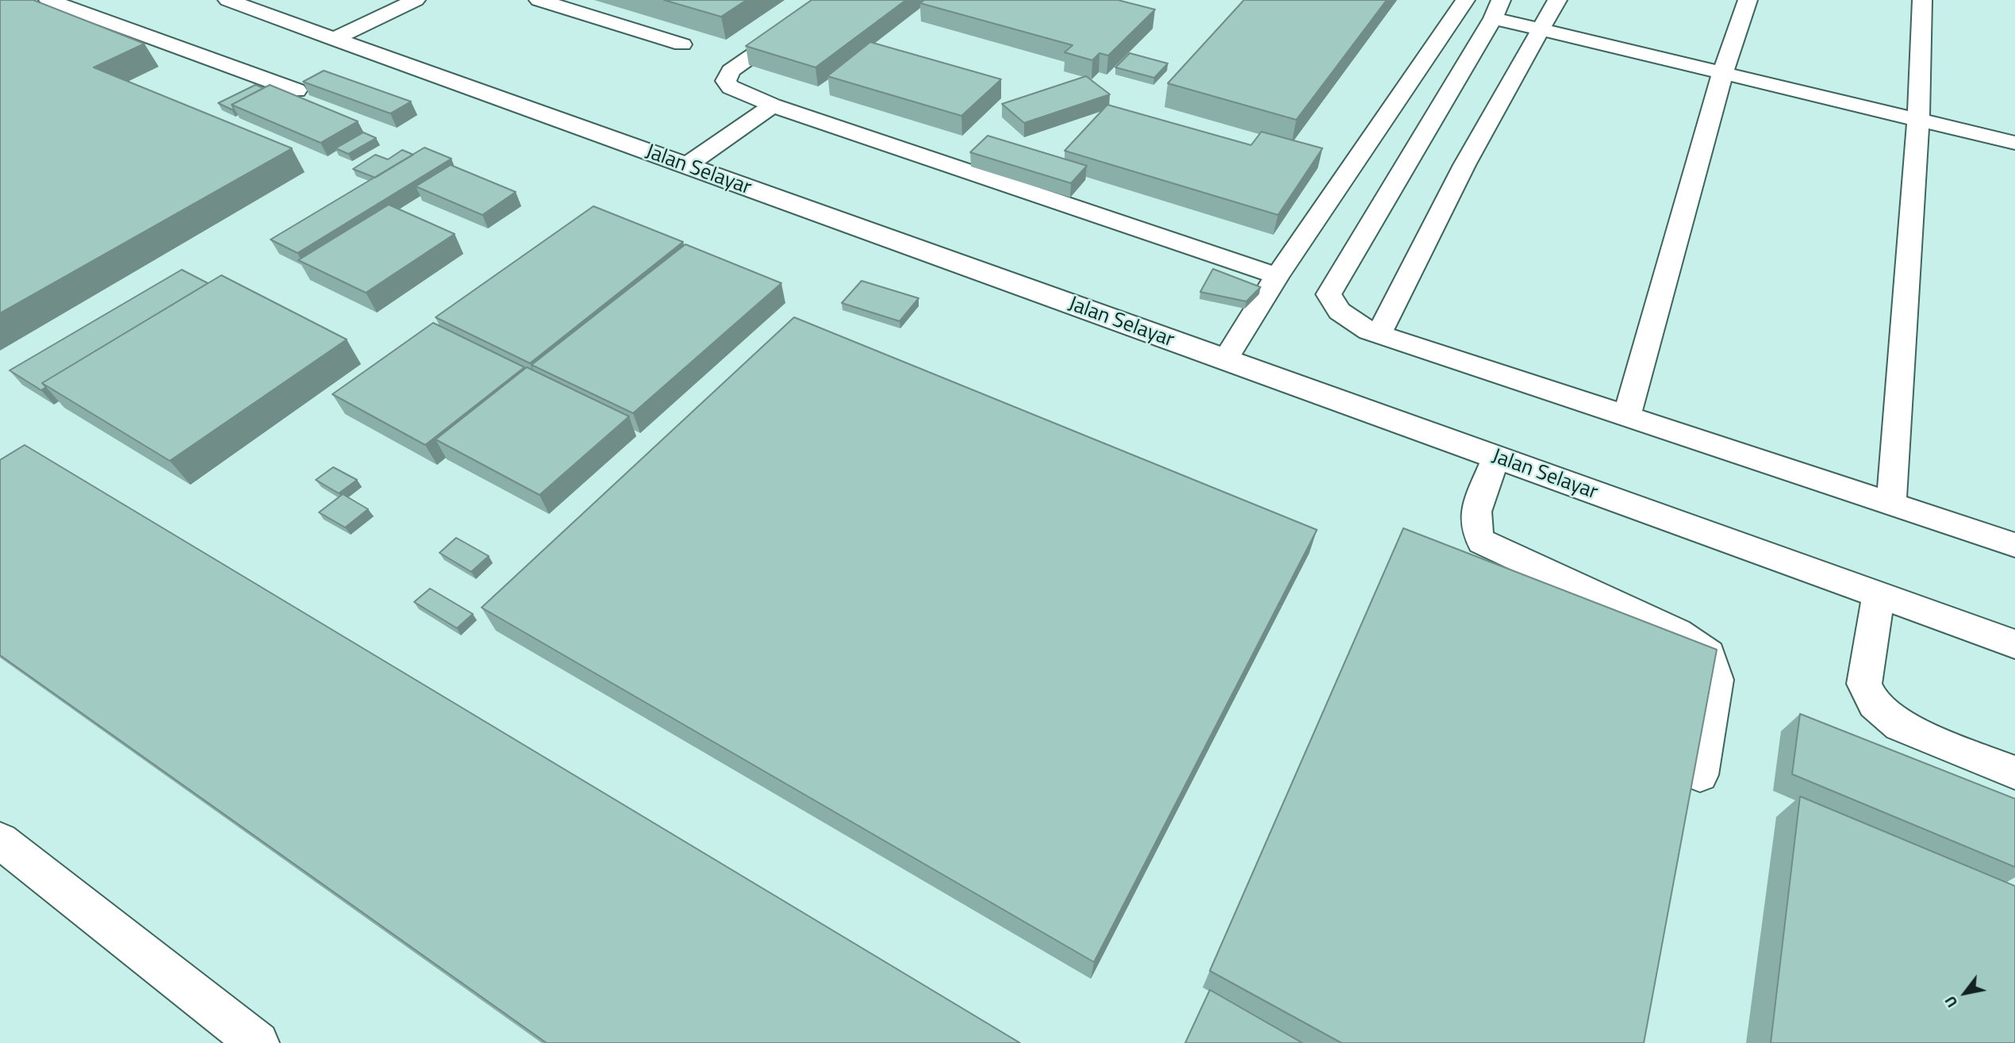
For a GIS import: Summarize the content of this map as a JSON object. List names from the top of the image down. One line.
{"streets":{"street":["Jalan Selayar"]},"north":"bottom left"}
